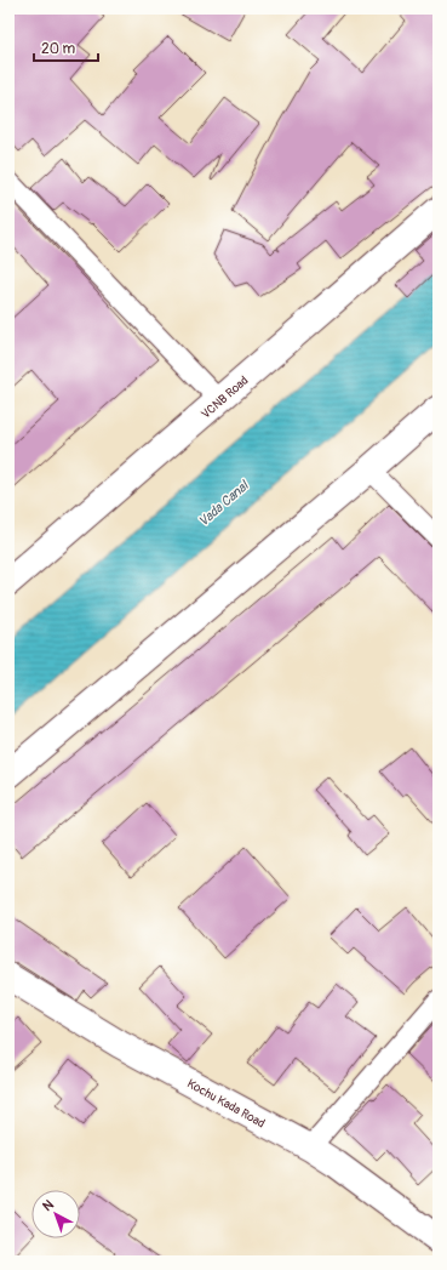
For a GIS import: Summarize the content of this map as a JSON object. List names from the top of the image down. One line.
{"streets":{"main road":["VCNB Road","Kochu Kada Road"]},"water":["Vada Canal"],"scale_bar":"20 m","north":"top left"}
